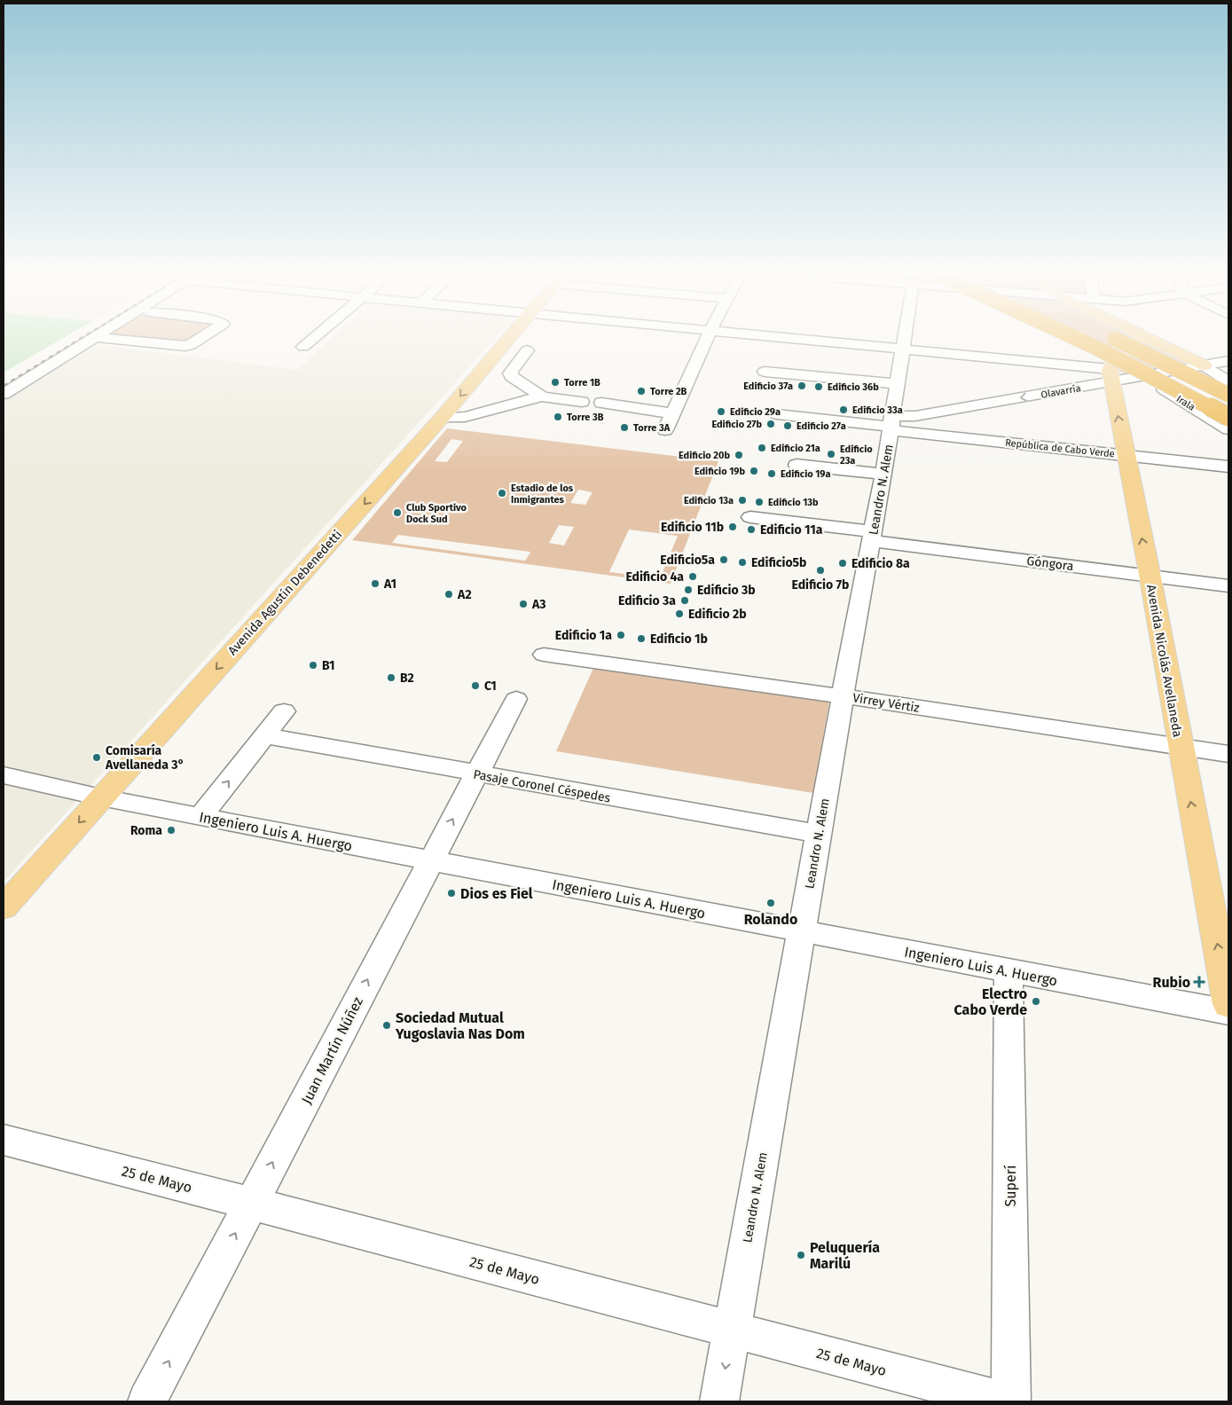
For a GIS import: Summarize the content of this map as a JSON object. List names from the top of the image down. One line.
{"streets":{"main road":["Avenida Agustín Debenedetti","Avenida Nicolás Avellaneda"],"street":["Olavarría","Irala","República de Cabo Verde","Leandro N. Alem","Góngora","Virrey Vértiz","Pasaje Coronel Céspedes","Ingeniero Luis A. Huergo","Juan Martín Núñez","25 de Mayo","Superí"]},"crossings":[["Olavarría","Irala"],["Olavarría","República de Cabo Verde"],["Olavarría","Leandro N. Alem"],["Olavarría","Avenida Nicolás Avellaneda"],["República de Cabo Verde","Leandro N. Alem"],["República de Cabo Verde","Avenida Nicolás Avellaneda"],["Leandro N. Alem","Góngora"],["Leandro N. Alem","Virrey Vértiz"],["Leandro N. Alem","Pasaje Coronel Céspedes"],["Leandro N. Alem","Ingeniero Luis A. Huergo"],["Leandro N. Alem","25 de Mayo"],["Góngora","Avenida Nicolás Avellaneda"],["Avenida Agustín Debenedetti","Ingeniero Luis A. Huergo"],["Avenida Nicolás Avellaneda","Virrey Vértiz"],["Pasaje Coronel Céspedes","Juan Martín Núñez"],["Ingeniero Luis A. Huergo","Juan Martín Núñez"],["Ingeniero Luis A. Huergo","Superí"],["Juan Martín Núñez","25 de Mayo"]],"one_way":["Avenida Agustín Debenedetti","Avenida Nicolás Avellaneda","Juan Martín Núñez"],"places":{"other":["Torre 1B","Edificio 37a","Edificio 36b","Torre 2B","Edificio 33a","Edificio 29a","Torre 3B","Edificio 27b","Edificio 27a","Torre 3A","Edificio 21a","Edificio 23a","Edificio 20b","Edificio 19b","Edificio 19a","Estadio de los Inmigrantes","Edificio 13a","Edificio 13b","Club Sportivo Dock Sud","Edificio 11b","Edificio 11a","Edificio5a","Edificio5b","Edificio 8a","Edificio 7b","Edificio 4a","A1","Edificio 3b","A2","Edificio 3a","A3","Edificio 2b","Edificio 1a","Edificio 1b","B1","B2","C1","Comisaría Avellaneda 3°","Roma","Dios es Fiel","Rolando","Electro Cabo Verde","Sociedad Mutual Yugoslavia Nas Dom","Peluquería Marilú"],"health":["Rubio"]}}
